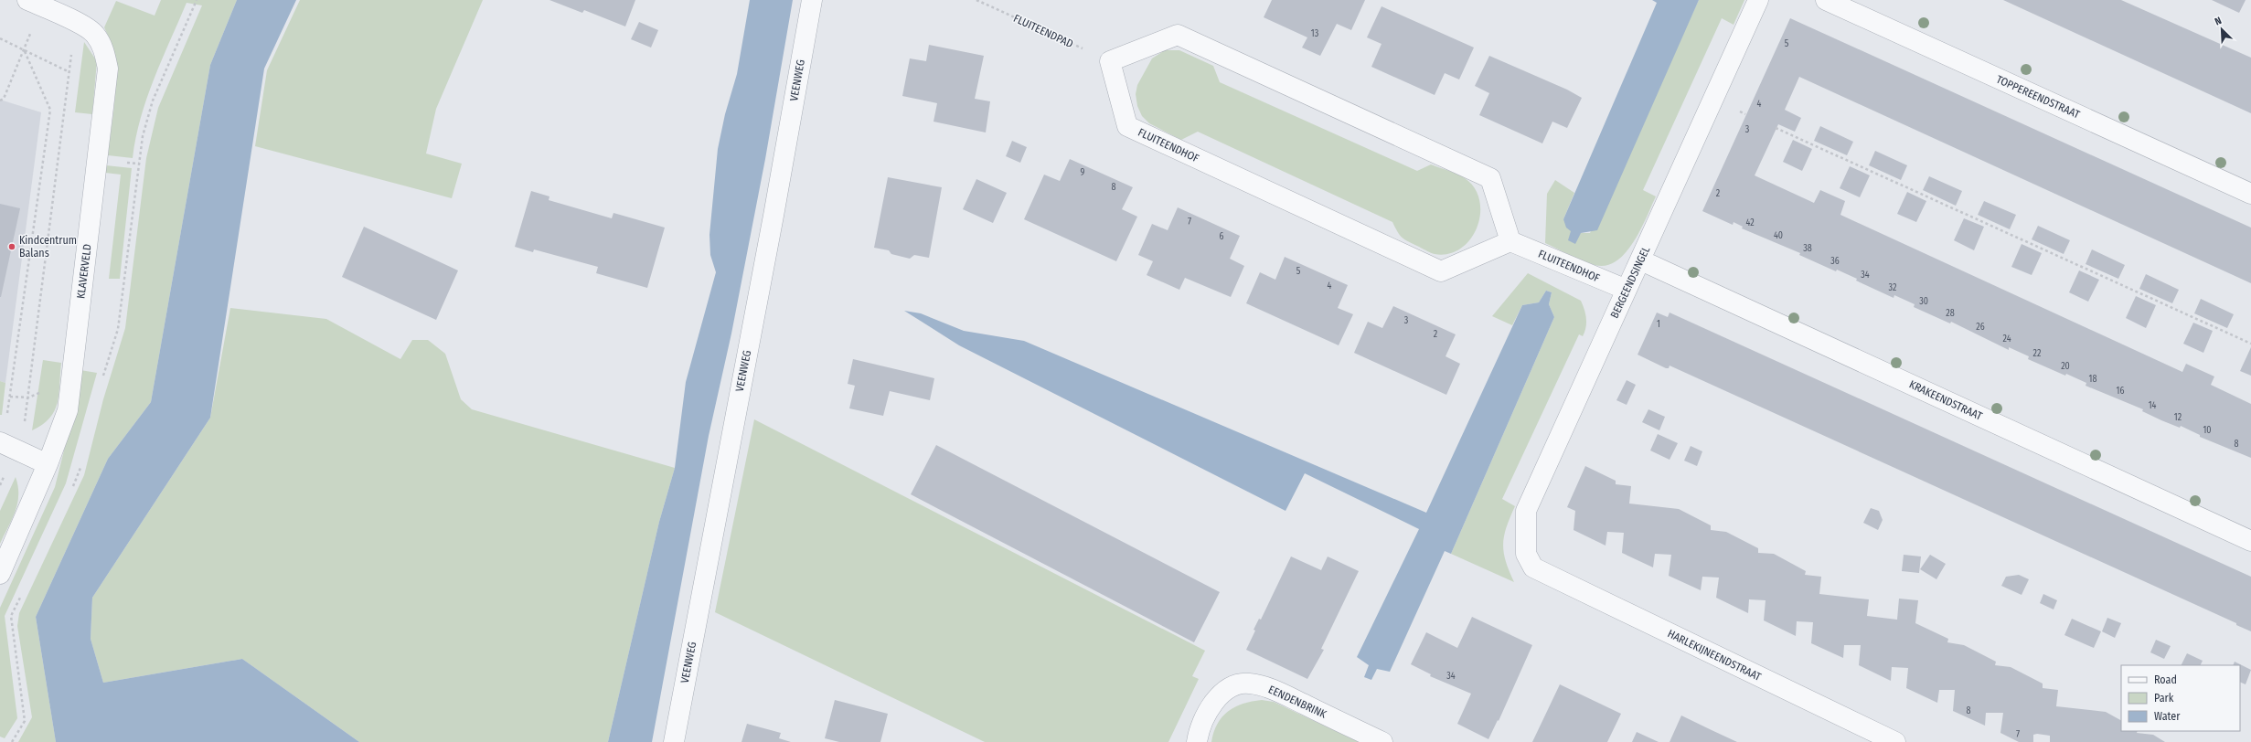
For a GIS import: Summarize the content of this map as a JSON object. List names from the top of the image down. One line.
{"streets":{"street":["VEENWEG","TOPPEREENDSTRAAT","FLUITEENDHOF","KLAVERVELD","BERGEENDSINGEL","KRAKEENDSTRAAT","HARLEKIJNEENDSTRAAT","EENDENBRINK"],"path":["FLUITEENDPAD"]},"crossings":[["FLUITEENDPAD","FLUITEENDHOF"],["FLUITEENDHOF","BERGEENDSINGEL"],["BERGEENDSINGEL","KRAKEENDSTRAAT"],["BERGEENDSINGEL","HARLEKIJNEENDSTRAAT"]],"places":["Kindcentrum Balans"],"house_numbers":["13","5","4","3","9","8","2","7","42","40","6","38","36","5","34","4","32","30","28","3","1","26","2","24","22","20","18","16","14","12","10","8","34","8","7"],"legend":["Road","Park","Water"],"north":"top left"}
